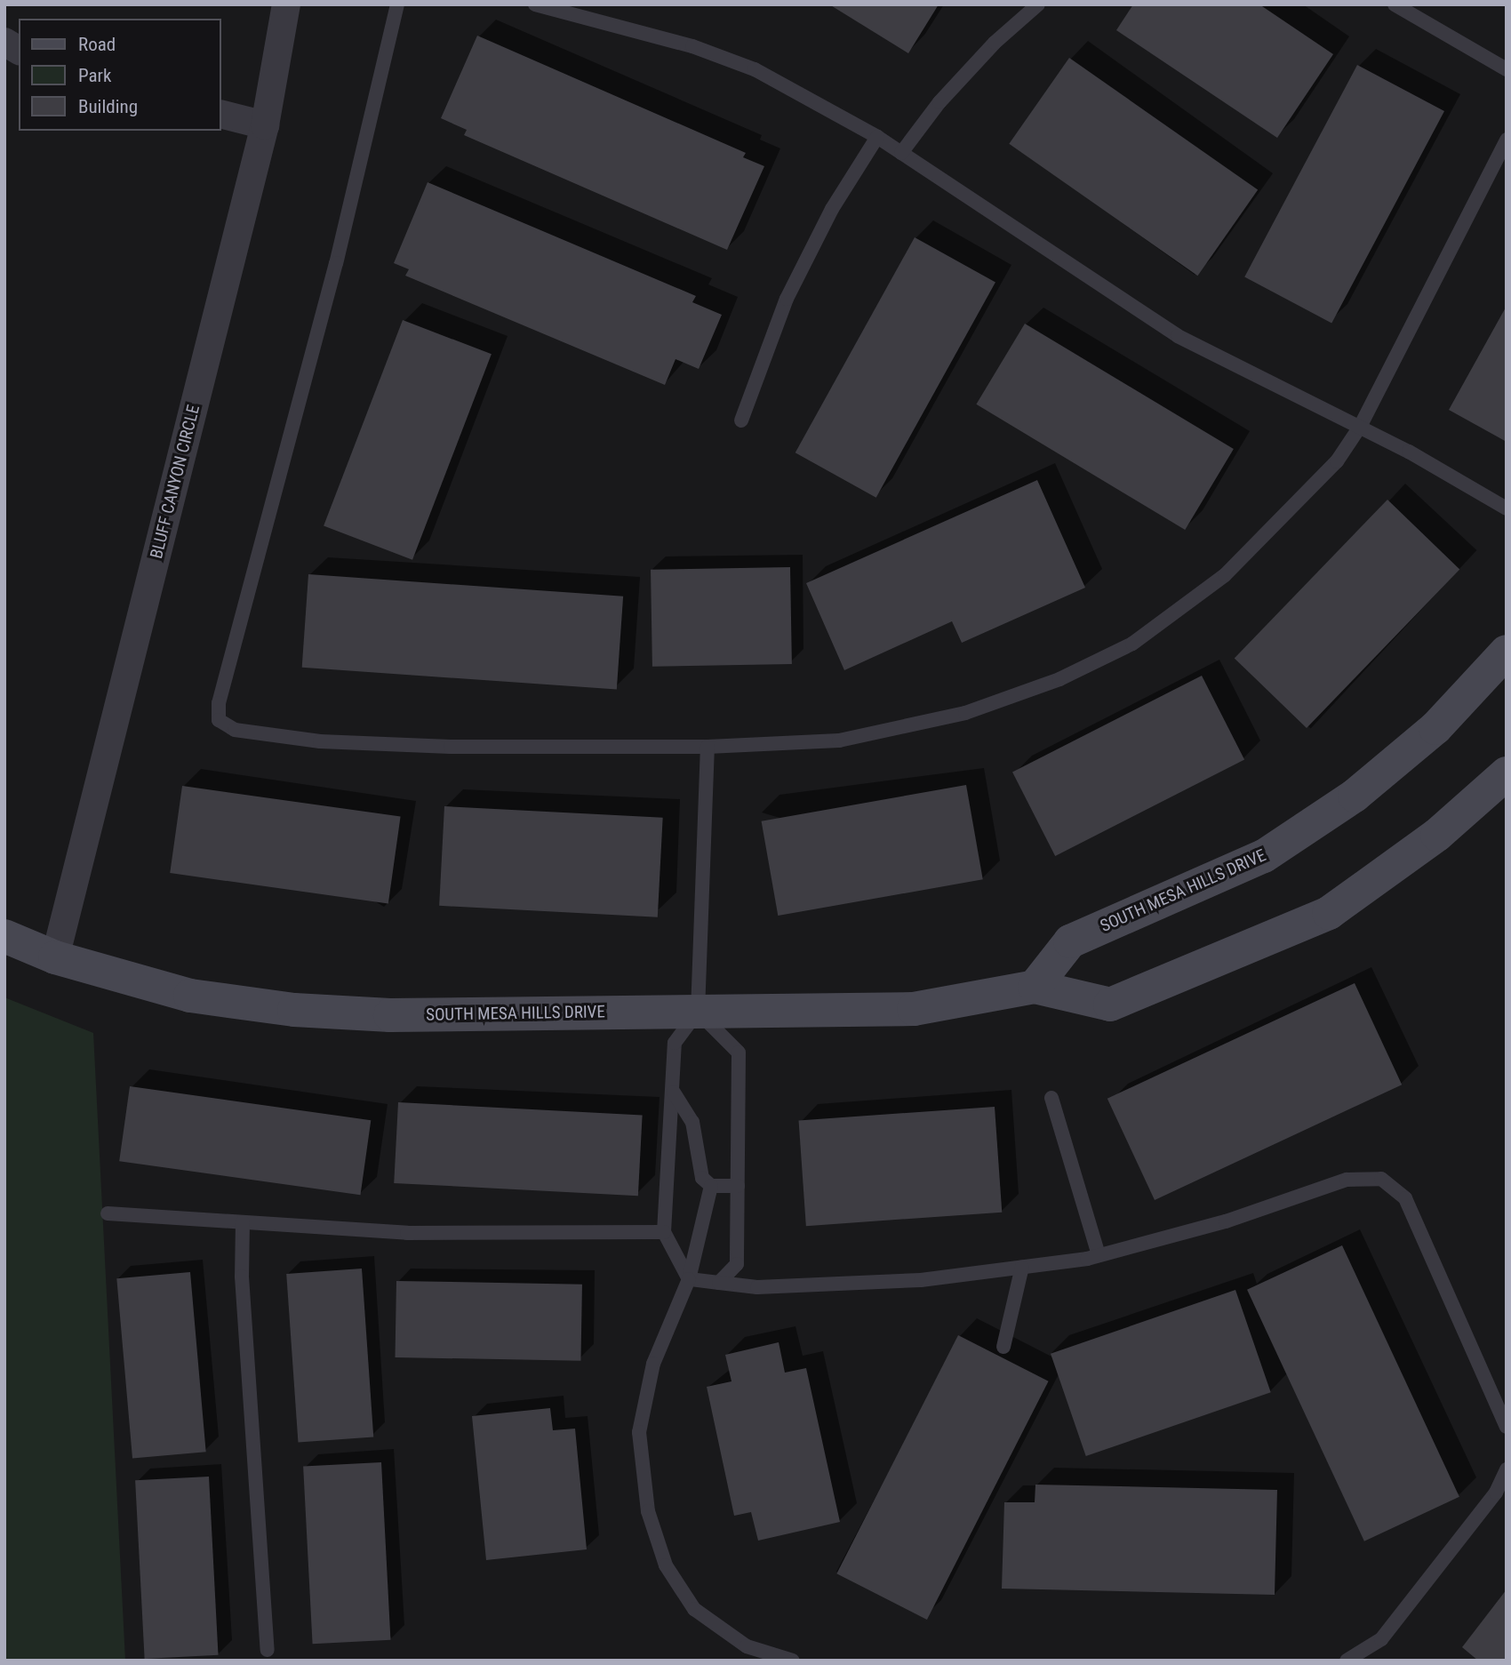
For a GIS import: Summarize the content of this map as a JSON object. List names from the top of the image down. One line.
{"streets":{"street":["BLUFF CANYON CIRCLE","SOUTH MESA HILLS DRIVE"]},"crossings":[["BLUFF CANYON CIRCLE","SOUTH MESA HILLS DRIVE"]],"legend":["Road","Park","Building"]}
